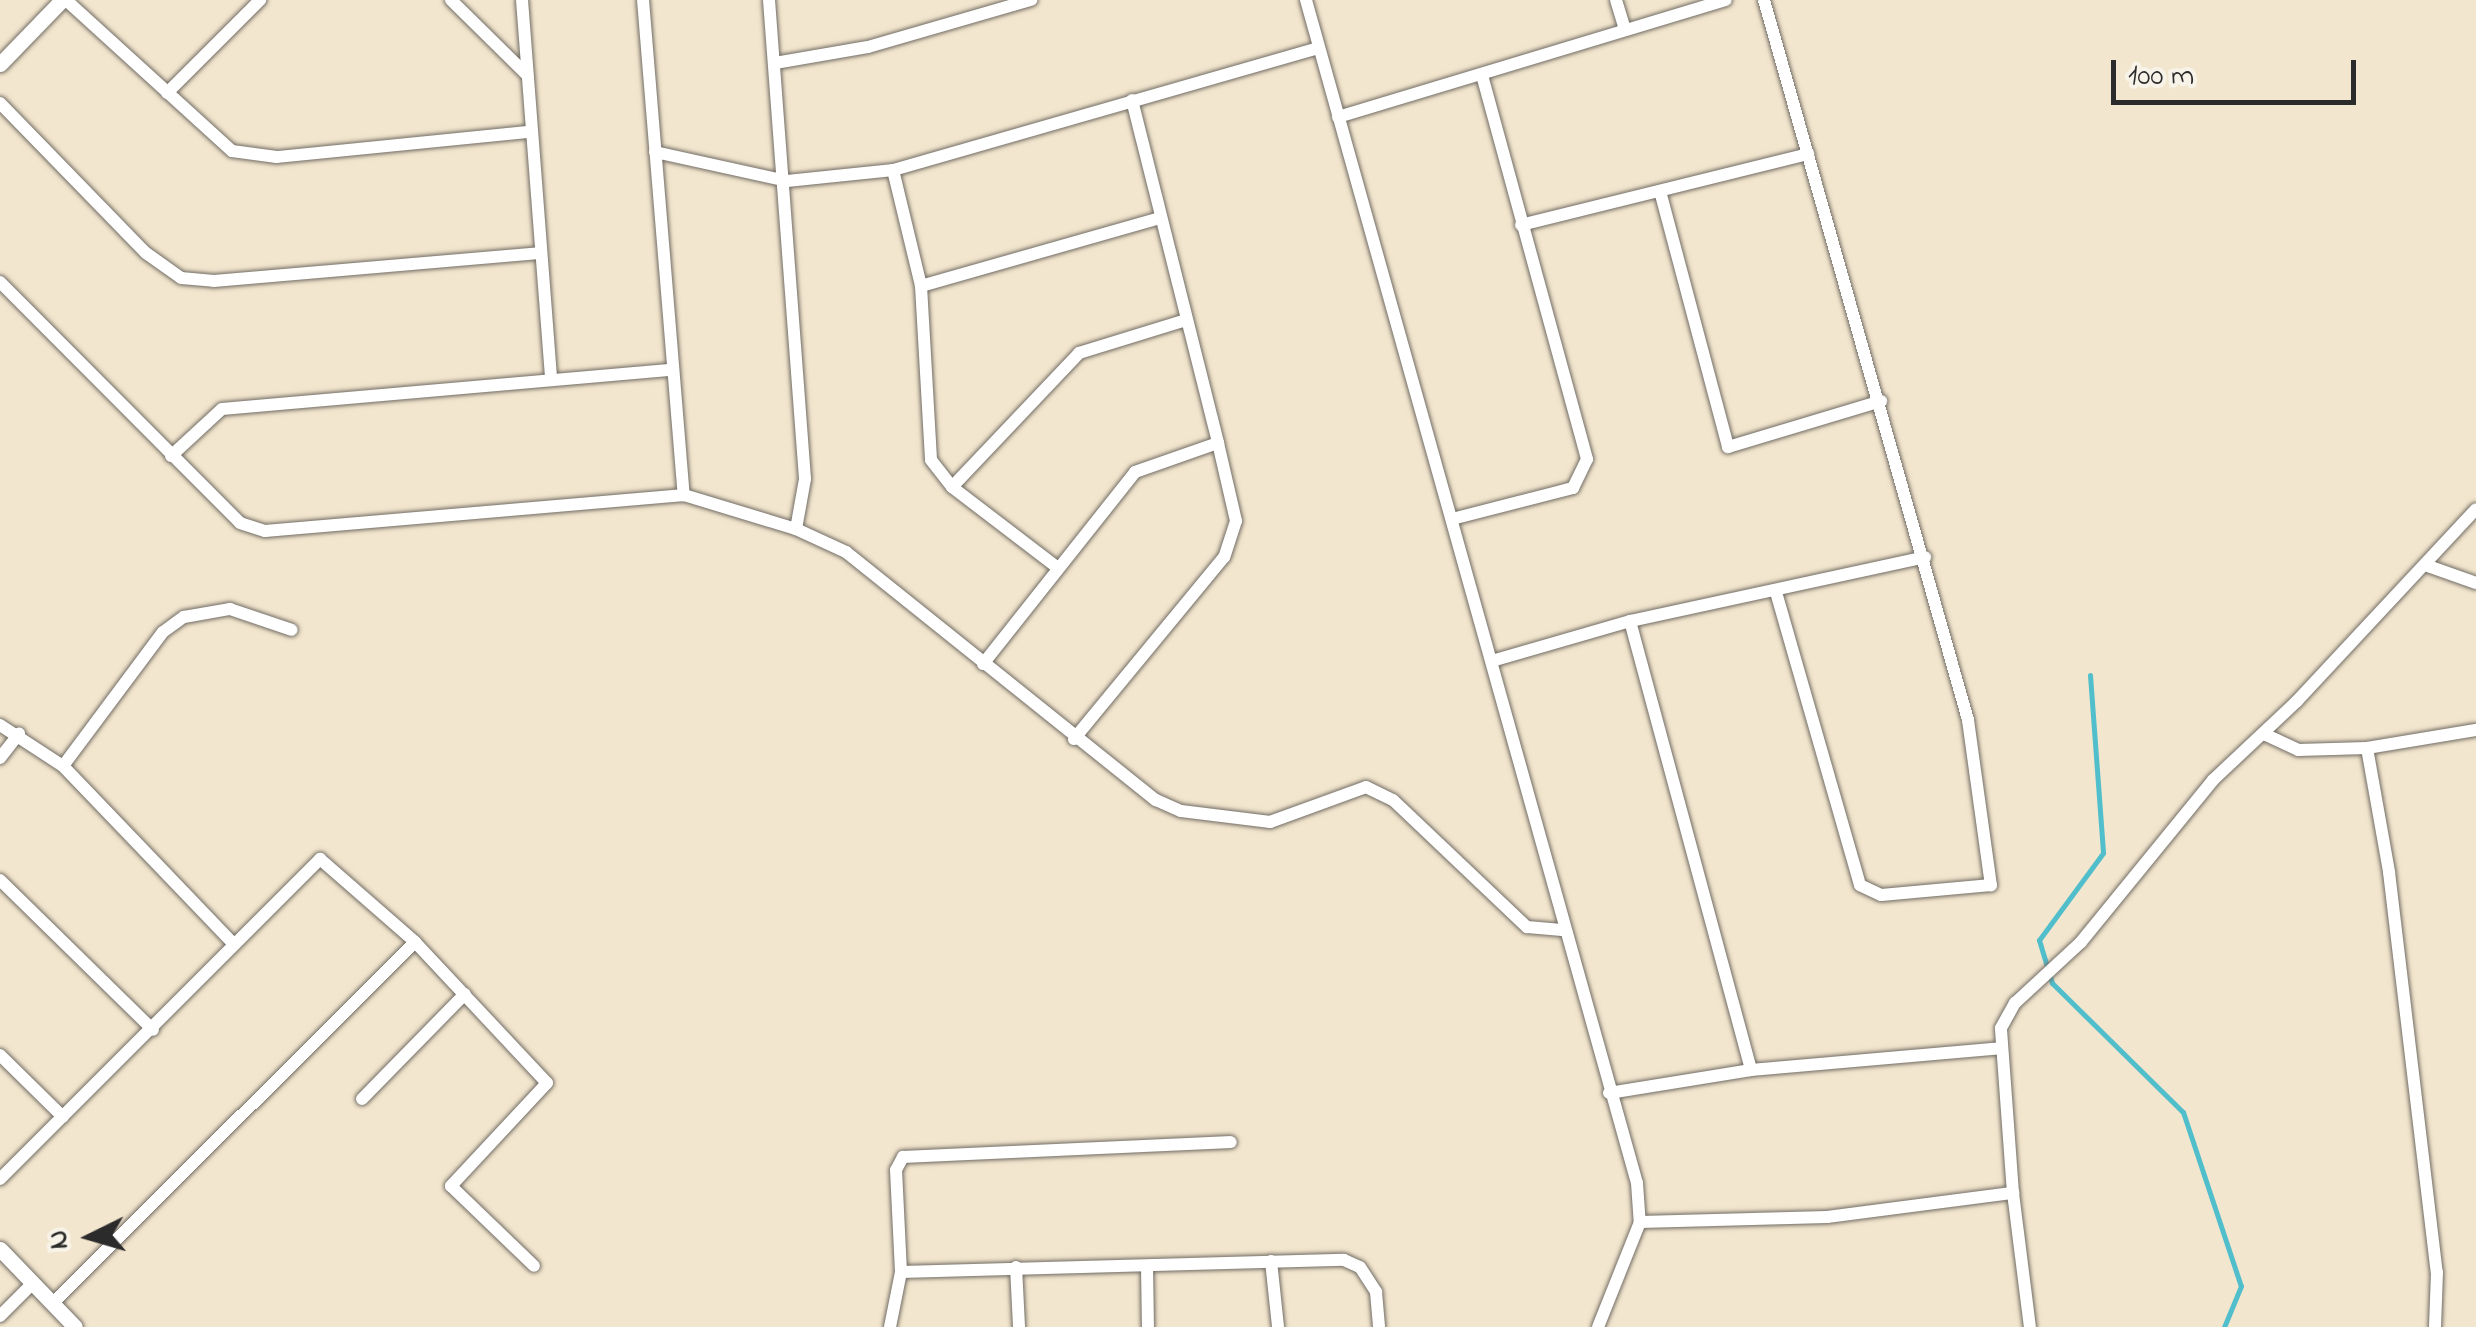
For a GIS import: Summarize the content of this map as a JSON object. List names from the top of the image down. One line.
{"scale_bar":"100 m","north":"left"}
